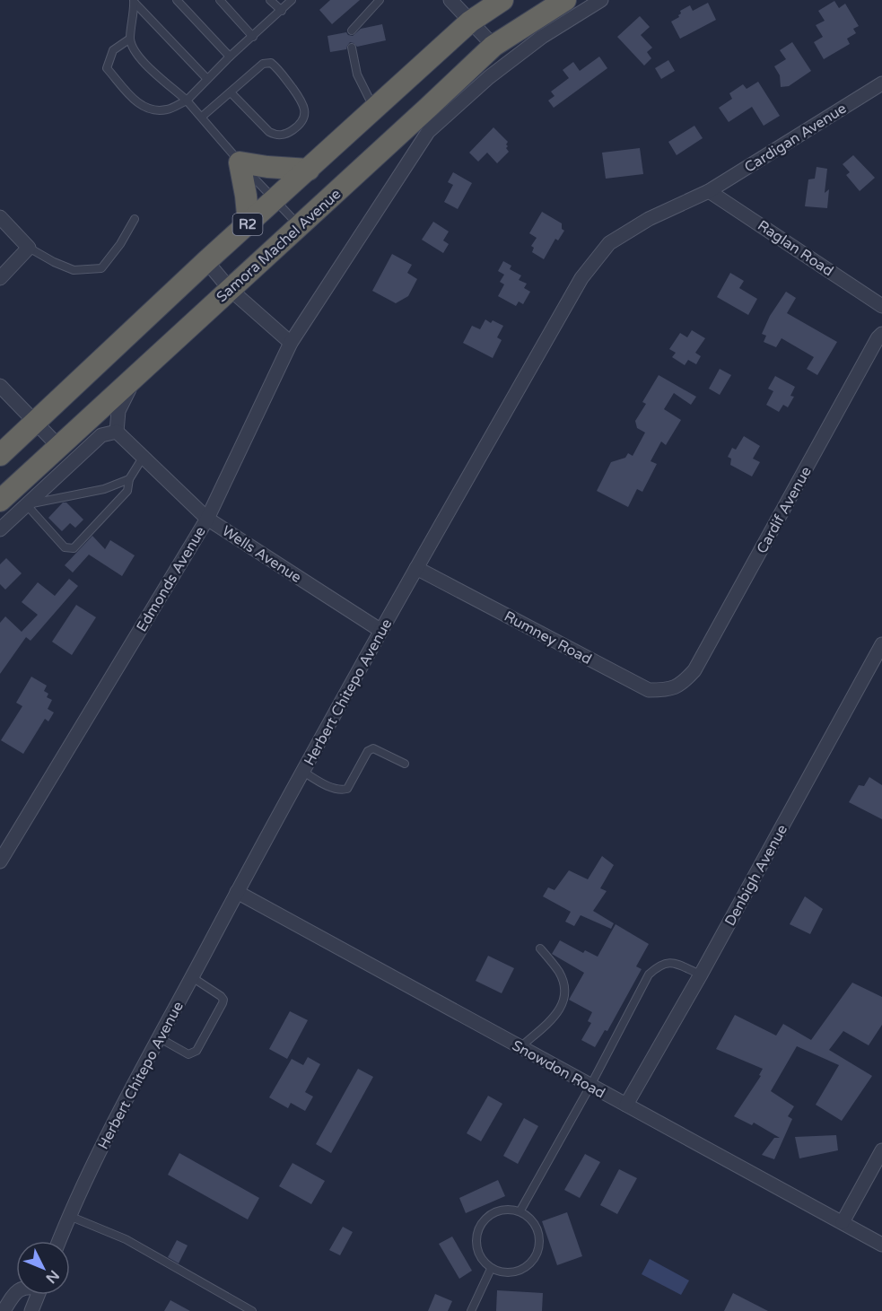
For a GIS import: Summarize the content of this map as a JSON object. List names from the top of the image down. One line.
{"streets":{"highway":["R2","Samora Machel Avenue"],"street":["Cardigan Avenue","Raglan Road","Cardif Avenue","Wells Avenue","Edmonds Avenue","Rumney Road","Herbert Chitepo Avenue","Denbigh Avenue","Snowdon Road"]},"crossings":[["Cardigan Avenue","Raglan Road"],["Cardigan Avenue","Herbert Chitepo Avenue"],["Raglan Road","Herbert Chitepo Avenue"],["Cardif Avenue","Rumney Road"],["Wells Avenue","Edmonds Avenue"],["Wells Avenue","Herbert Chitepo Avenue"],["Rumney Road","Herbert Chitepo Avenue"],["Herbert Chitepo Avenue","Snowdon Road"],["Denbigh Avenue","Snowdon Road"]],"north":"bottom right"}
